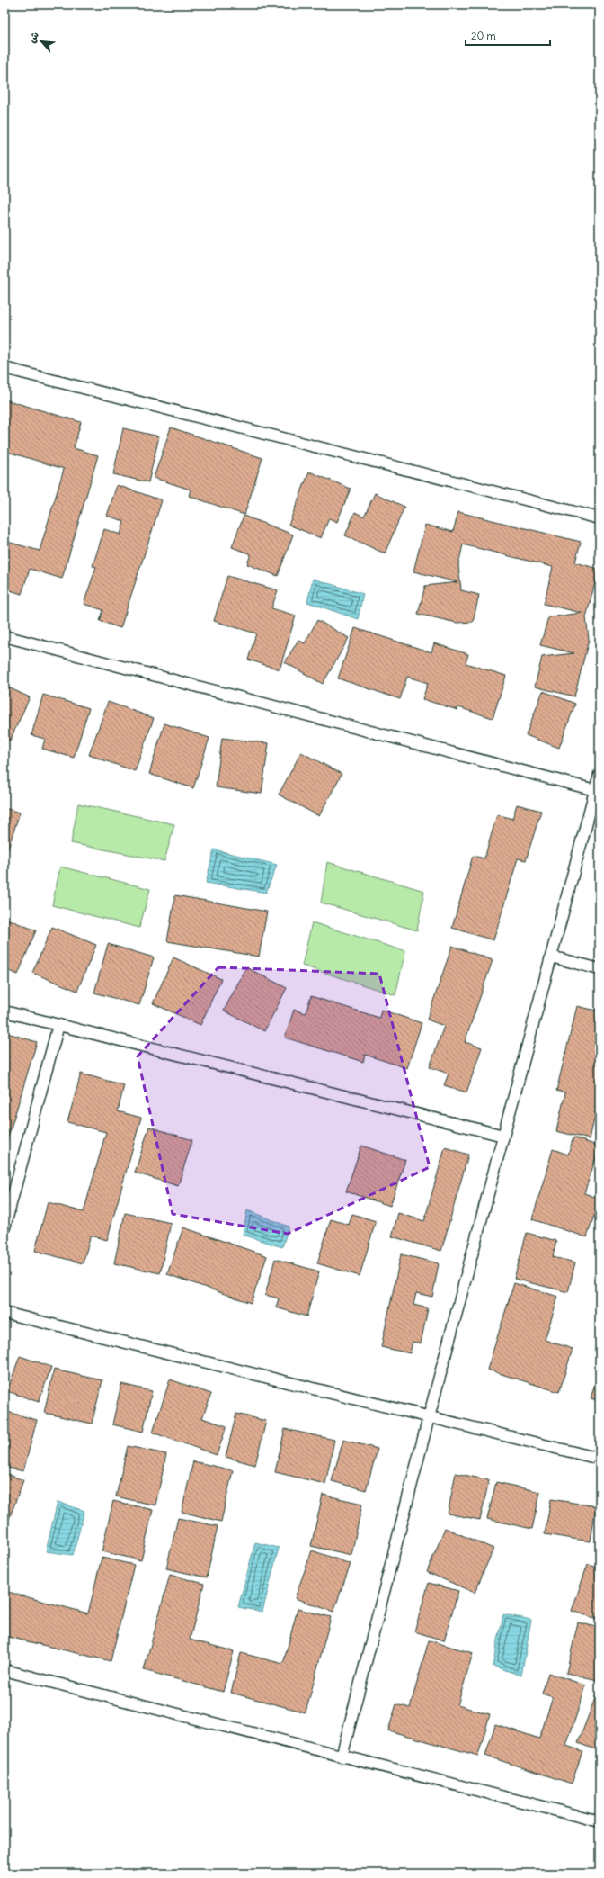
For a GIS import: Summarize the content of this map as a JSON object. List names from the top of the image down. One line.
{"scale_bar":"20 m","north":"top left"}
